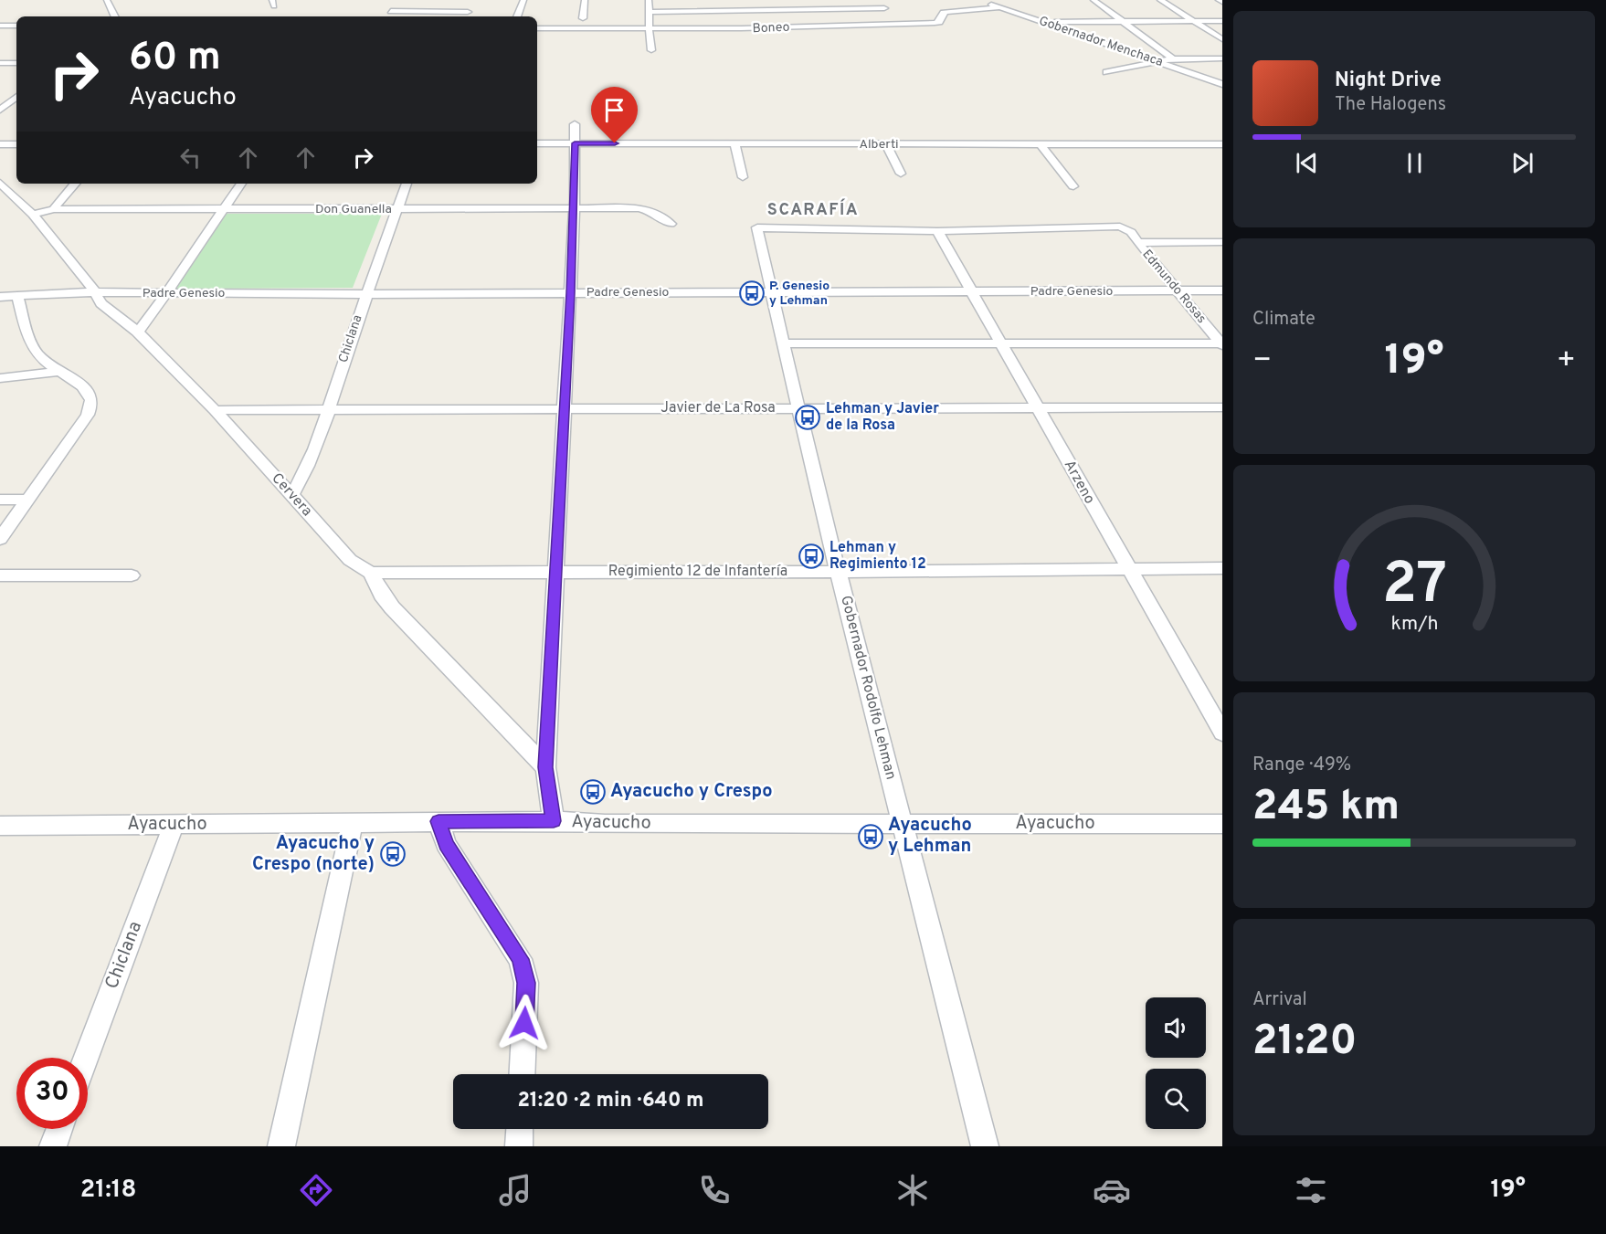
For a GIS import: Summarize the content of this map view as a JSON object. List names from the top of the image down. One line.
{"streets":{"street":["Boneo","Gobernador Menchaca","Alberti","Don Guanella","Edmundo Rosas","Padre Genesio","Chiclana","Javier de La Rosa","Arzeno","Cervera","Regimiento 12 de Infantería","Gobernador Rodolfo Lehman","Ayacucho"]},"crossings":[["Boneo","Gobernador Menchaca"],["Don Guanella","Chiclana"],["Don Guanella","Cervera"],["Edmundo Rosas","Padre Genesio"],["Edmundo Rosas","Arzeno"],["Edmundo Rosas","Gobernador Rodolfo Lehman"],["Padre Genesio","Chiclana"],["Padre Genesio","Arzeno"],["Padre Genesio","Cervera"],["Padre Genesio","Gobernador Rodolfo Lehman"],["Chiclana","Javier de La Rosa"],["Chiclana","Cervera"],["Chiclana","Ayacucho"],["Javier de La Rosa","Arzeno"],["Javier de La Rosa","Cervera"],["Javier de La Rosa","Gobernador Rodolfo Lehman"],["Arzeno","Regimiento 12 de Infantería"],["Arzeno","Gobernador Rodolfo Lehman"],["Cervera","Regimiento 12 de Infantería"],["Regimiento 12 de Infantería","Gobernador Rodolfo Lehman"],["Gobernador Rodolfo Lehman","Ayacucho"]],"districts":["SCARAFÍA"],"places":{"bus stop":["P. Genesio y Lehman","Lehman y Javier de la Rosa","Lehman y Regimiento 12","Ayacucho y Crespo","Ayacucho y Lehman","Ayacucho y Crespo (norte)"]},"page":{"turn":["60 m","Ayacucho"],"song":["Night Drive","The Halogens"],"tile":["Climate",["Range · 49%","245 km"],["Arrival","21:20"]],"heat":["−","19°","+"],"limit":"30","trip":"21:20 · 2 min · 640 m","tabs":["21:18","19°"],"gauge":["27","km/h"]}}
